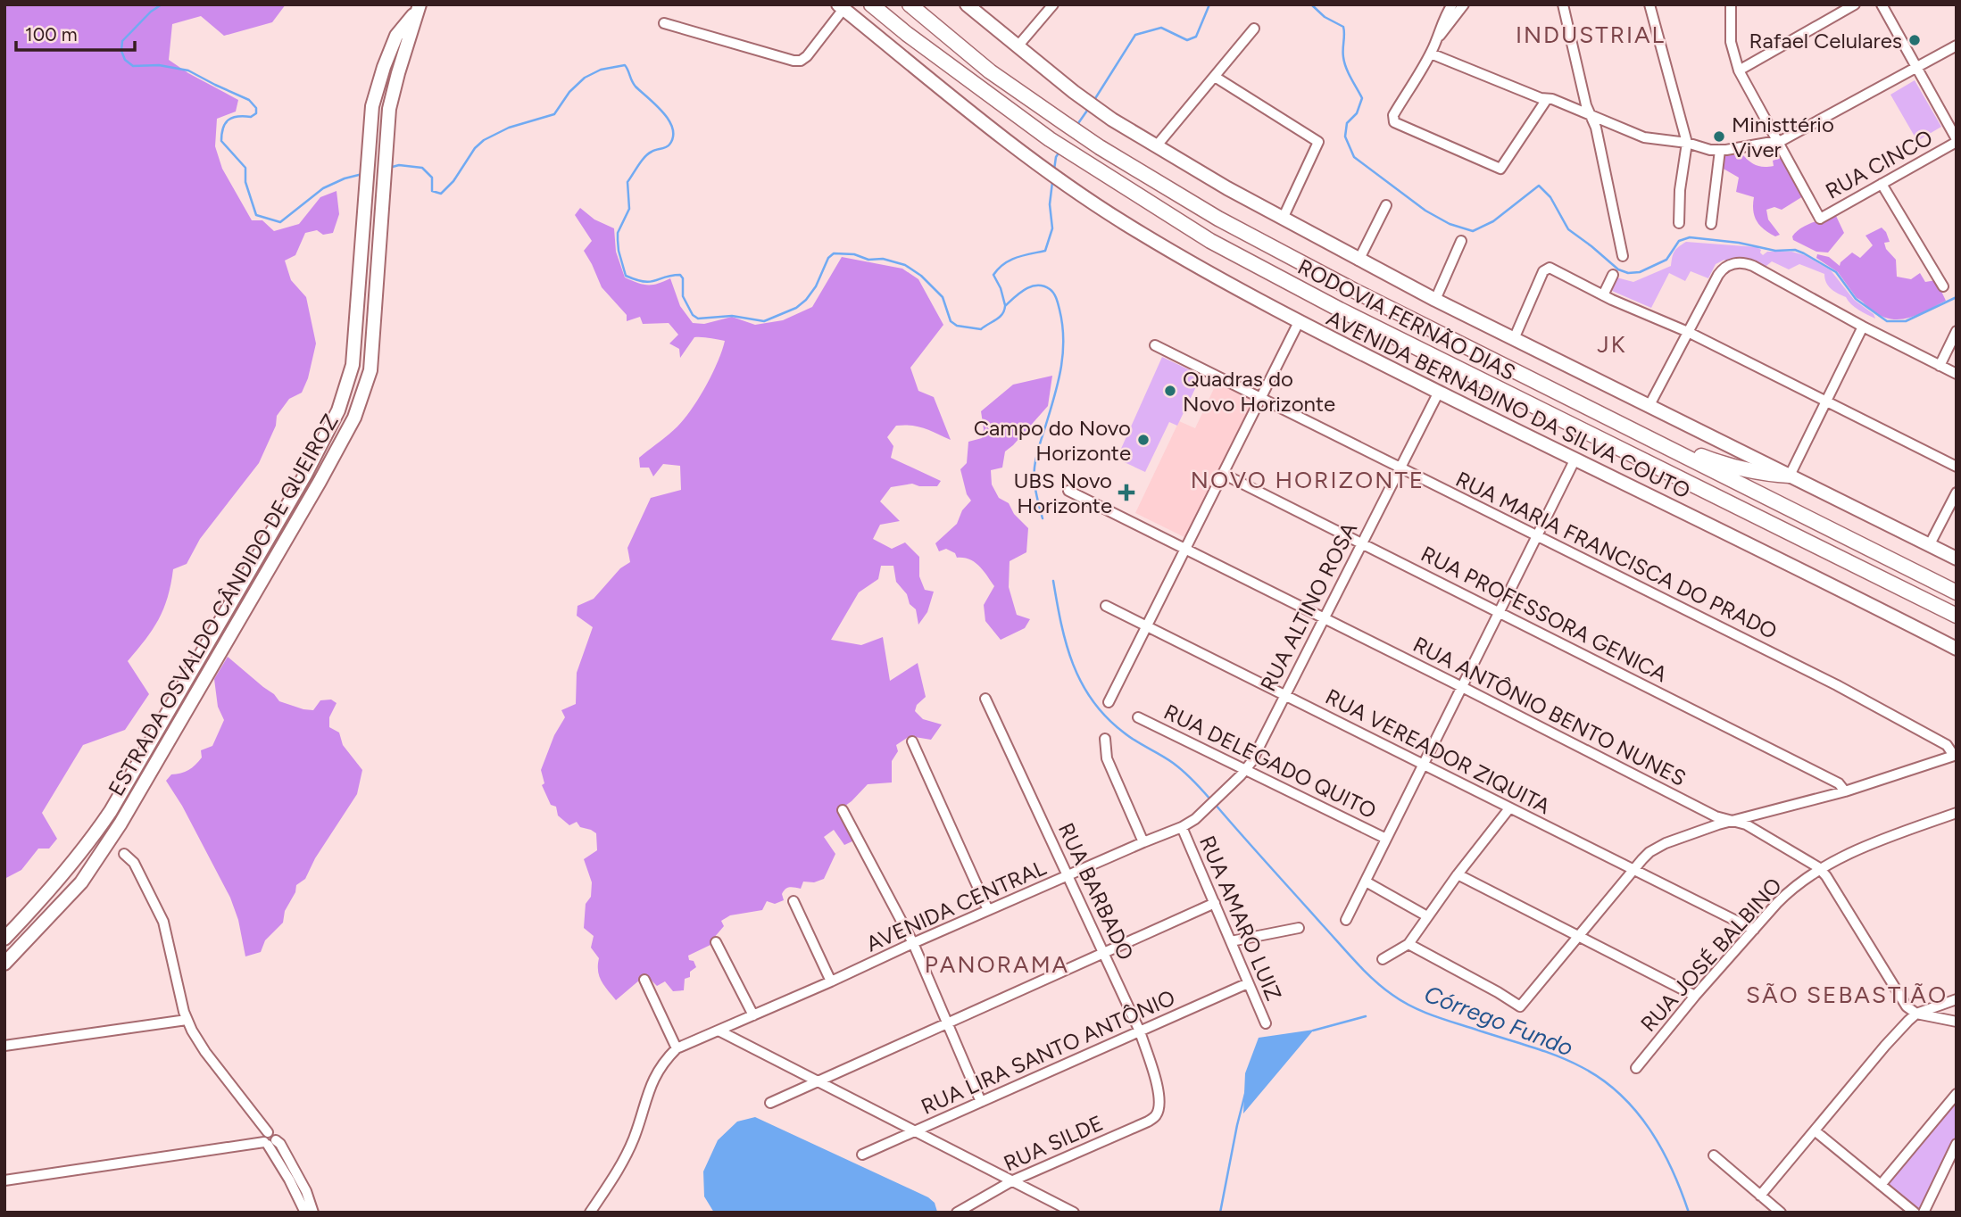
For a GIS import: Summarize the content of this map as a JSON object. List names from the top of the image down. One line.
{"streets":{"highway":["RODOVIA FERNÃO DIAS"],"main road":["AVENIDA BERNADINO DA SILVA COUTO","ESTRADA OSVALDO CÂNDIDO DE QUEIROZ"],"street":["RUA CINCO","RUA MARIA FRANCISCA DO PRADO","RUA ALTINO ROSA","RUA PROFESSORA GENICA","RUA ANTÔNIO BENTO NUNES","RUA VEREADOR ZIQUITA","RUA DELEGADO QUITO","RUA BARBADO","AVENIDA CENTRAL","RUA AMARO LUIZ","RUA JOSÉ BALBINO","RUA LIRA SANTO ANTÔNIO","RUA SILDE"]},"crossings":[["AVENIDA BERNADINO DA SILVA COUTO","RUA ALTINO ROSA"],["RUA MARIA FRANCISCA DO PRADO","RUA ALTINO ROSA"],["RUA ALTINO ROSA","RUA PROFESSORA GENICA"],["RUA ALTINO ROSA","RUA ANTÔNIO BENTO NUNES"],["RUA ALTINO ROSA","RUA VEREADOR ZIQUITA"],["RUA ALTINO ROSA","RUA DELEGADO QUITO"],["RUA ALTINO ROSA","AVENIDA CENTRAL"],["RUA ANTÔNIO BENTO NUNES","RUA JOSÉ BALBINO"],["RUA VEREADOR ZIQUITA","RUA JOSÉ BALBINO"],["RUA BARBADO","AVENIDA CENTRAL"],["RUA BARBADO","RUA LIRA SANTO ANTÔNIO"],["RUA BARBADO","RUA SILDE"],["AVENIDA CENTRAL","RUA AMARO LUIZ"],["RUA AMARO LUIZ","RUA LIRA SANTO ANTÔNIO"]],"districts":["INDUSTRIAL","JK","NOVO HORIZONTE","PANORAMA","SÃO SEBASTIÃO"],"water":["Córrego Fundo"],"places":{"other":["Rafael Celulares","Ministtério Viver","Quadras do Novo Horizonte","Campo do Novo Horizonte"],"health":["UBS Novo Horizonte"]},"scale_bar":"100 m"}
